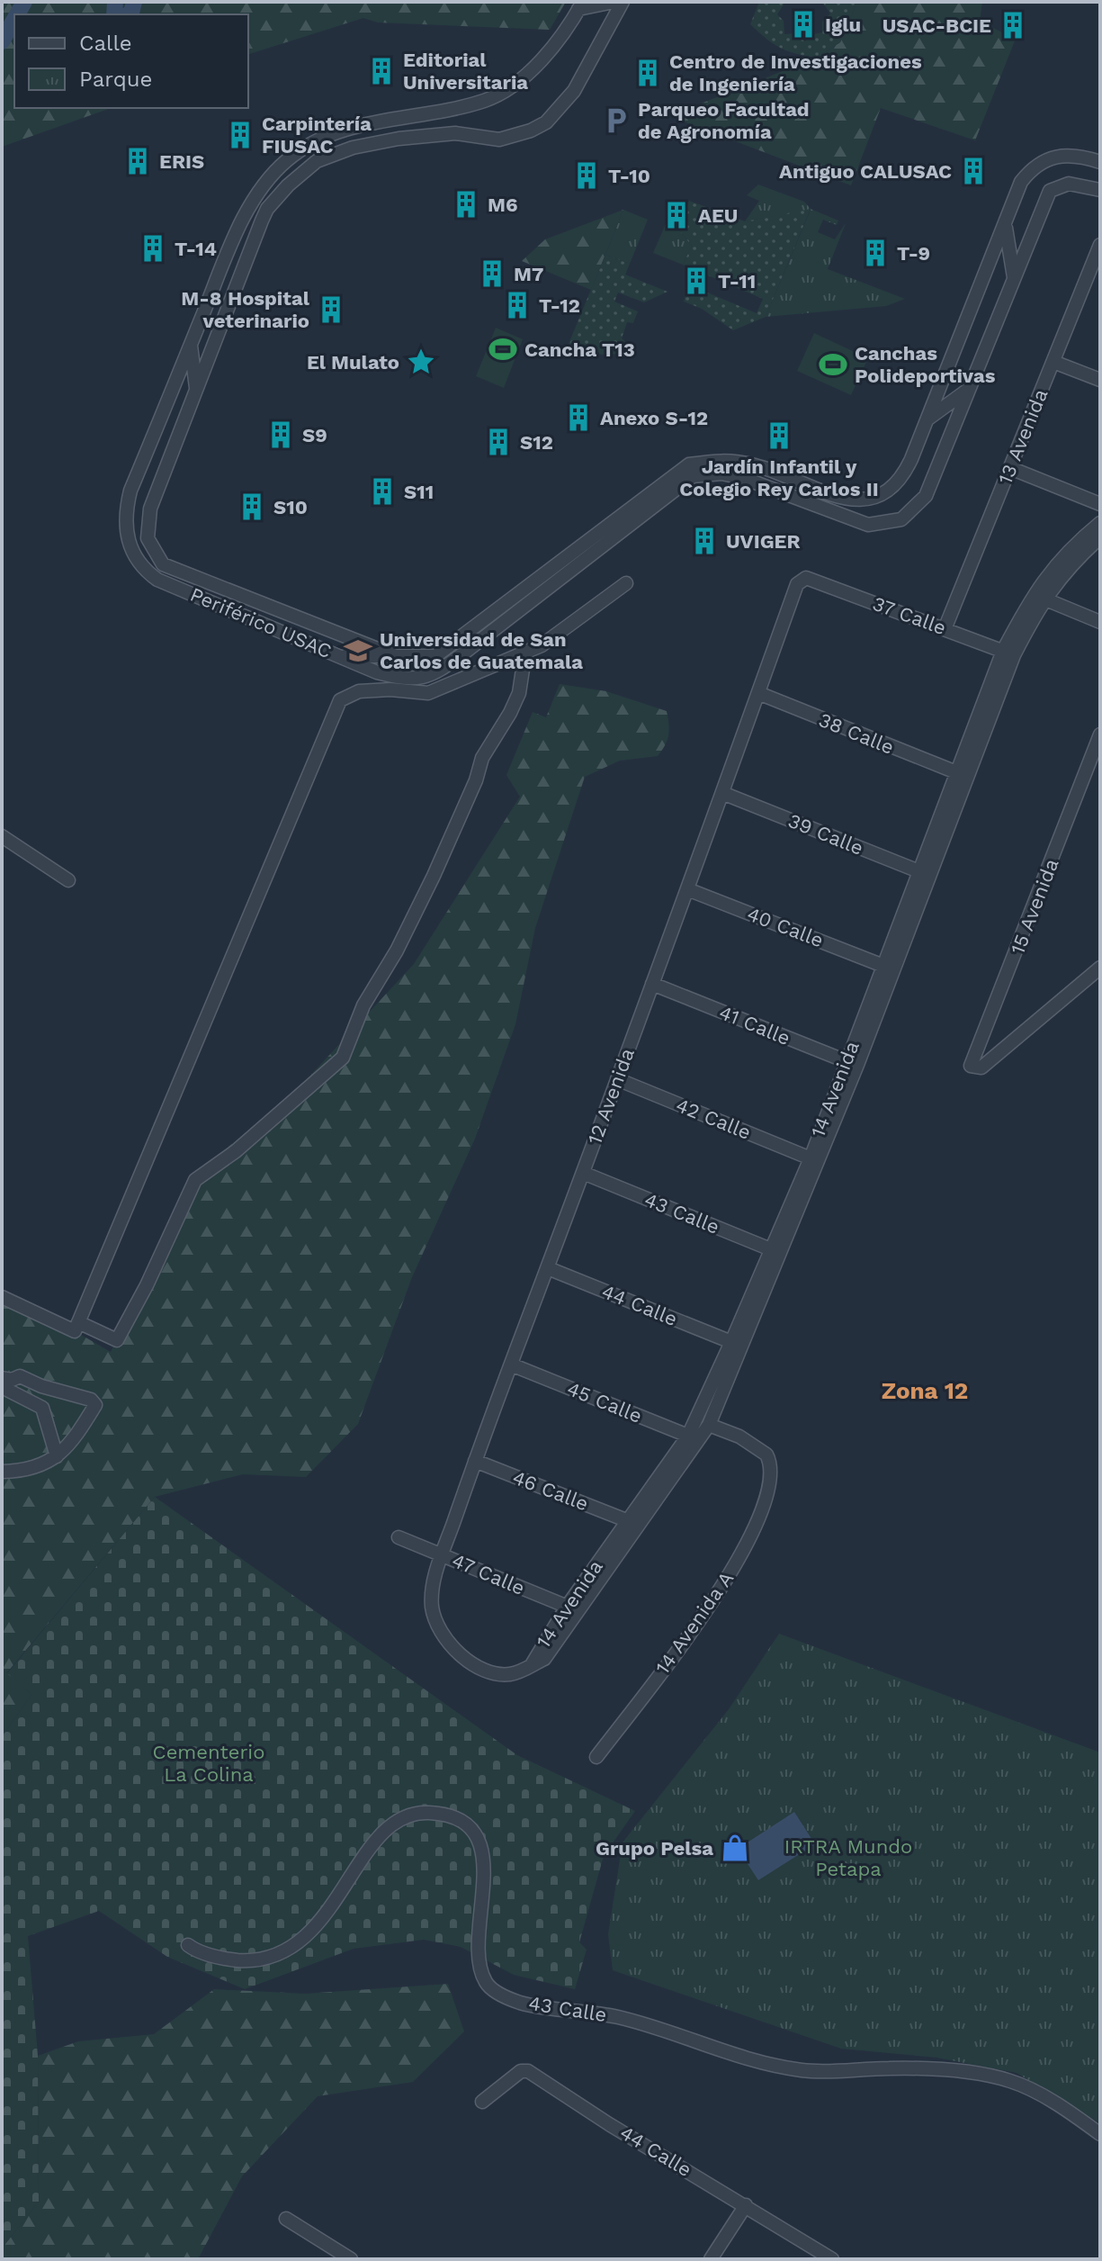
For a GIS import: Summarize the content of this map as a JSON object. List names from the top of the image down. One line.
{"streets":{"street":["13 Avenida","37 Calle","Periférico USAC","38 Calle","39 Calle","15 Avenida","40 Calle","41 Calle","14 Avenida","12 Avenida","42 Calle","43 Calle","44 Calle","45 Calle","46 Calle","47 Calle","14 Avenida A"]},"crossings":[["13 Avenida","37 Calle"],["37 Calle","14 Avenida"],["37 Calle","12 Avenida"],["38 Calle","14 Avenida"],["38 Calle","12 Avenida"],["39 Calle","14 Avenida"],["39 Calle","12 Avenida"],["40 Calle","14 Avenida"],["40 Calle","12 Avenida"],["41 Calle","14 Avenida"],["41 Calle","12 Avenida"],["14 Avenida","12 Avenida"],["14 Avenida","42 Calle"],["14 Avenida","43 Calle"],["14 Avenida","44 Calle"],["14 Avenida","45 Calle"],["14 Avenida","46 Calle"],["14 Avenida","47 Calle"],["14 Avenida","14 Avenida A"],["12 Avenida","42 Calle"],["12 Avenida","43 Calle"],["12 Avenida","44 Calle"],["12 Avenida","45 Calle"],["12 Avenida","46 Calle"],["12 Avenida","47 Calle"]],"districts":["Zona 12"],"parks":["Cementerio La Colina","IRTRA Mundo Petapa"],"places":{"building":["Iglu","USAC-BCIE","Editorial Universitaria","Centro de Investigaciones de Ingeniería","Carpintería FIUSAC","ERIS","Antiguo CALUSAC","T-10","M6","AEU","T-14","T-9","M7","T-11","T-12","M-8 Hospital veterinario","Anexo S-12","S9","Jardín Infantil y Colegio Rey Carlos II","S12","S11","S10","UVIGER"],"parking":["Parqueo Facultad de Agronomía"],"sports":["Cancha T13","Canchas Polideportivas"],"place":["El Mulato"],"school or university":["Universidad de San Carlos de Guatemala"],"shop":["Grupo Pelsa"]},"legend":["Calle","Parque"]}
